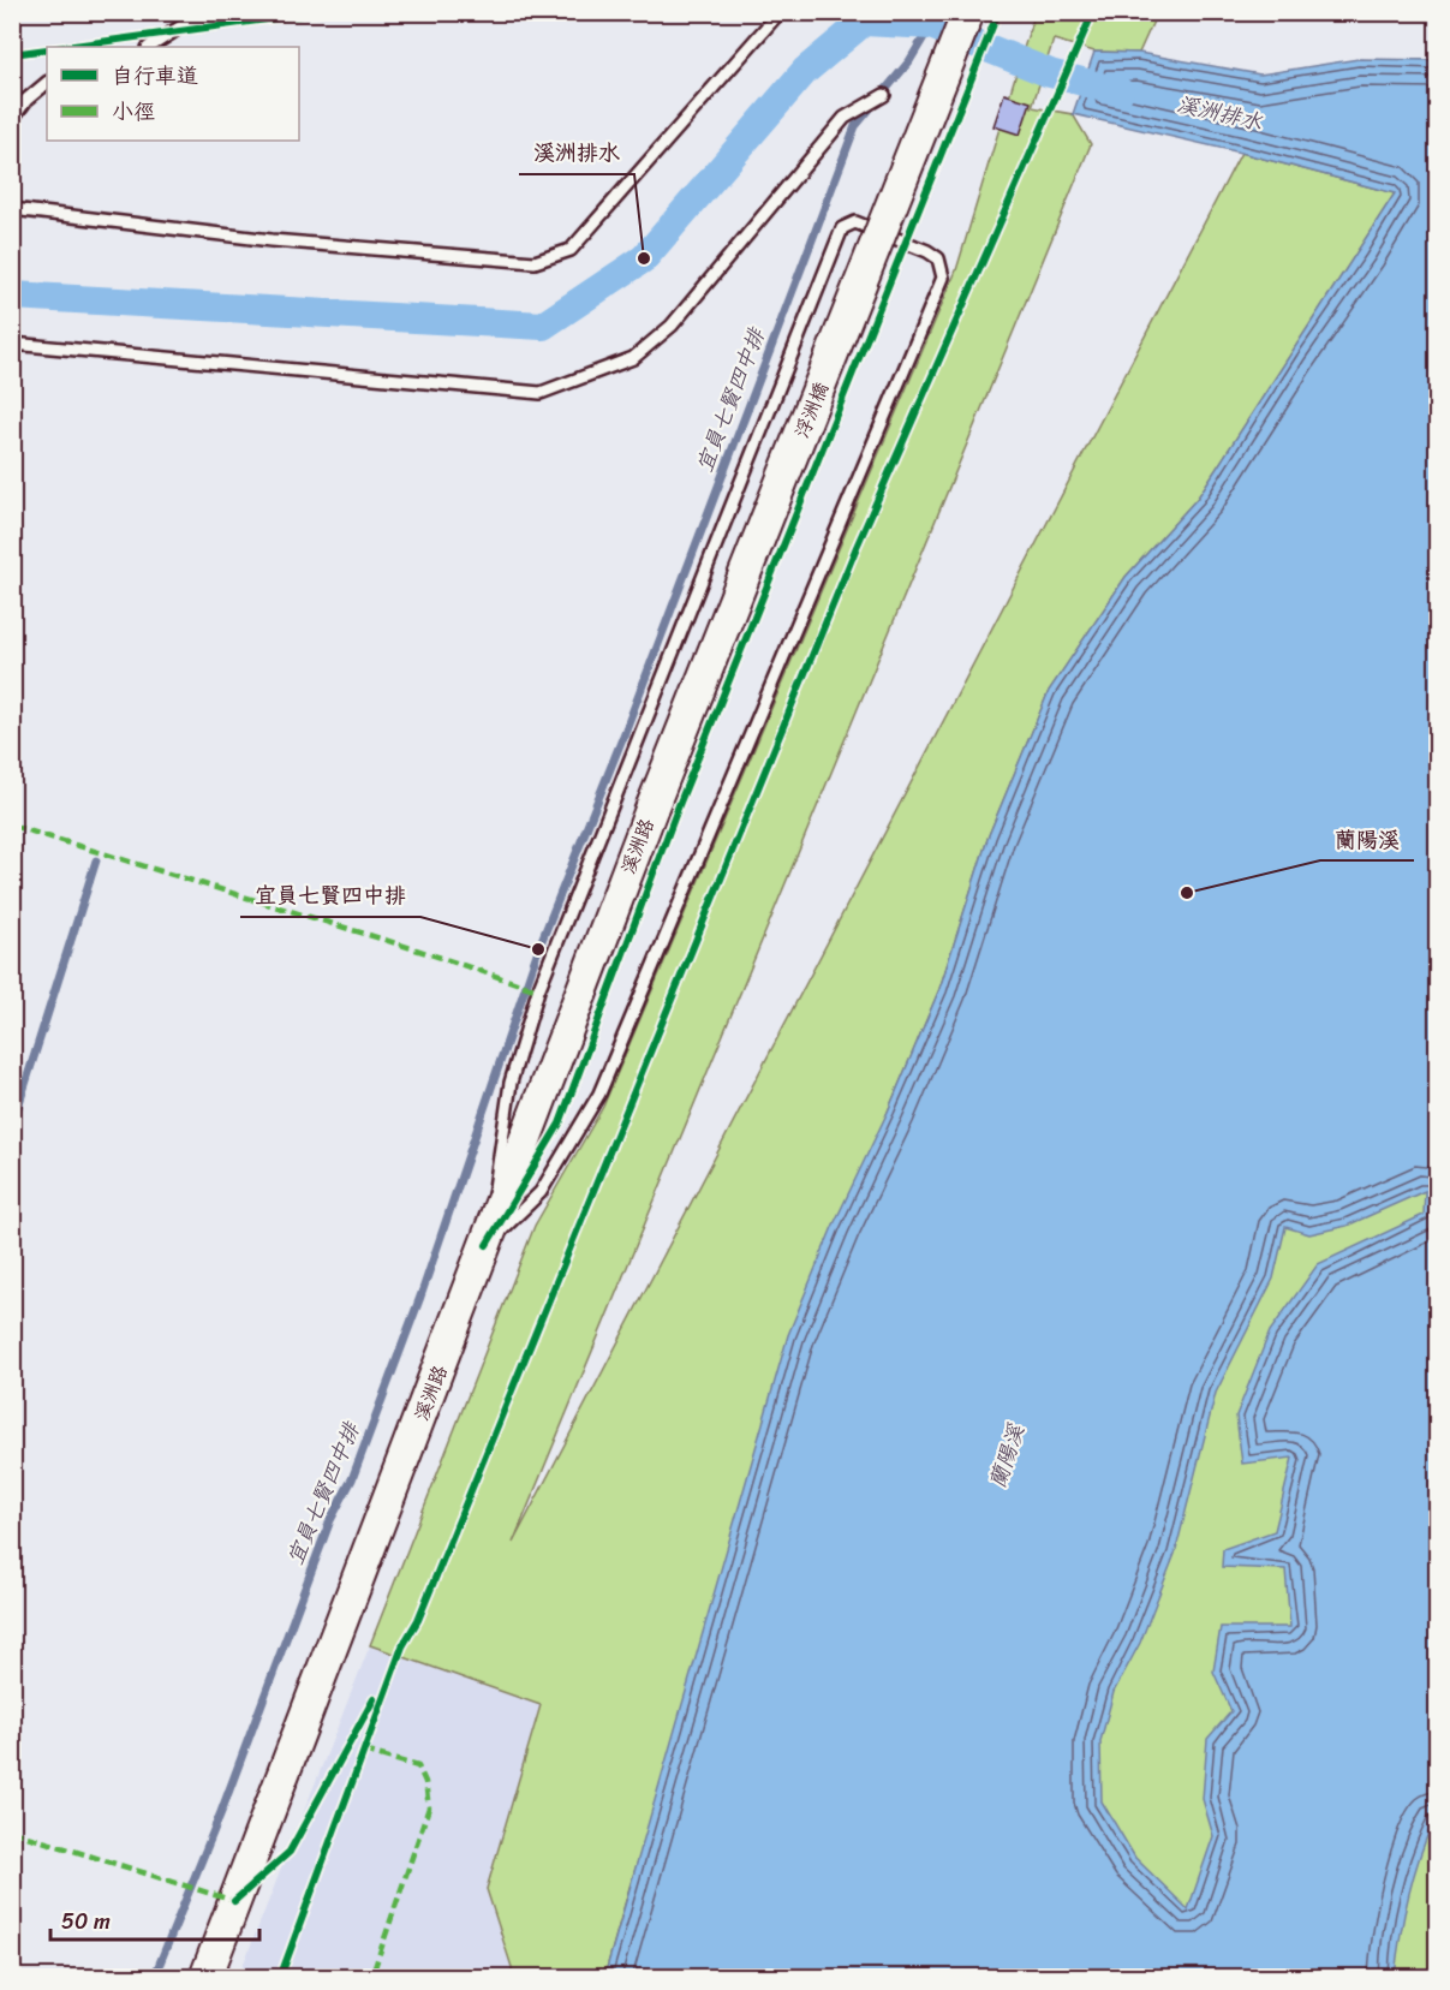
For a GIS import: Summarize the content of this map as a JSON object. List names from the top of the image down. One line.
{"streets":{"street":["浮洲橋","溪洲路"]},"crossings":[["浮洲橋","溪洲路"]],"water":["溪洲排水","宜員七賢四中排","蘭陽溪"],"places":["溪洲排水","蘭陽溪","宜員七賢四中排"],"legend":["自行車道","小徑"],"scale_bar":"50 m"}
